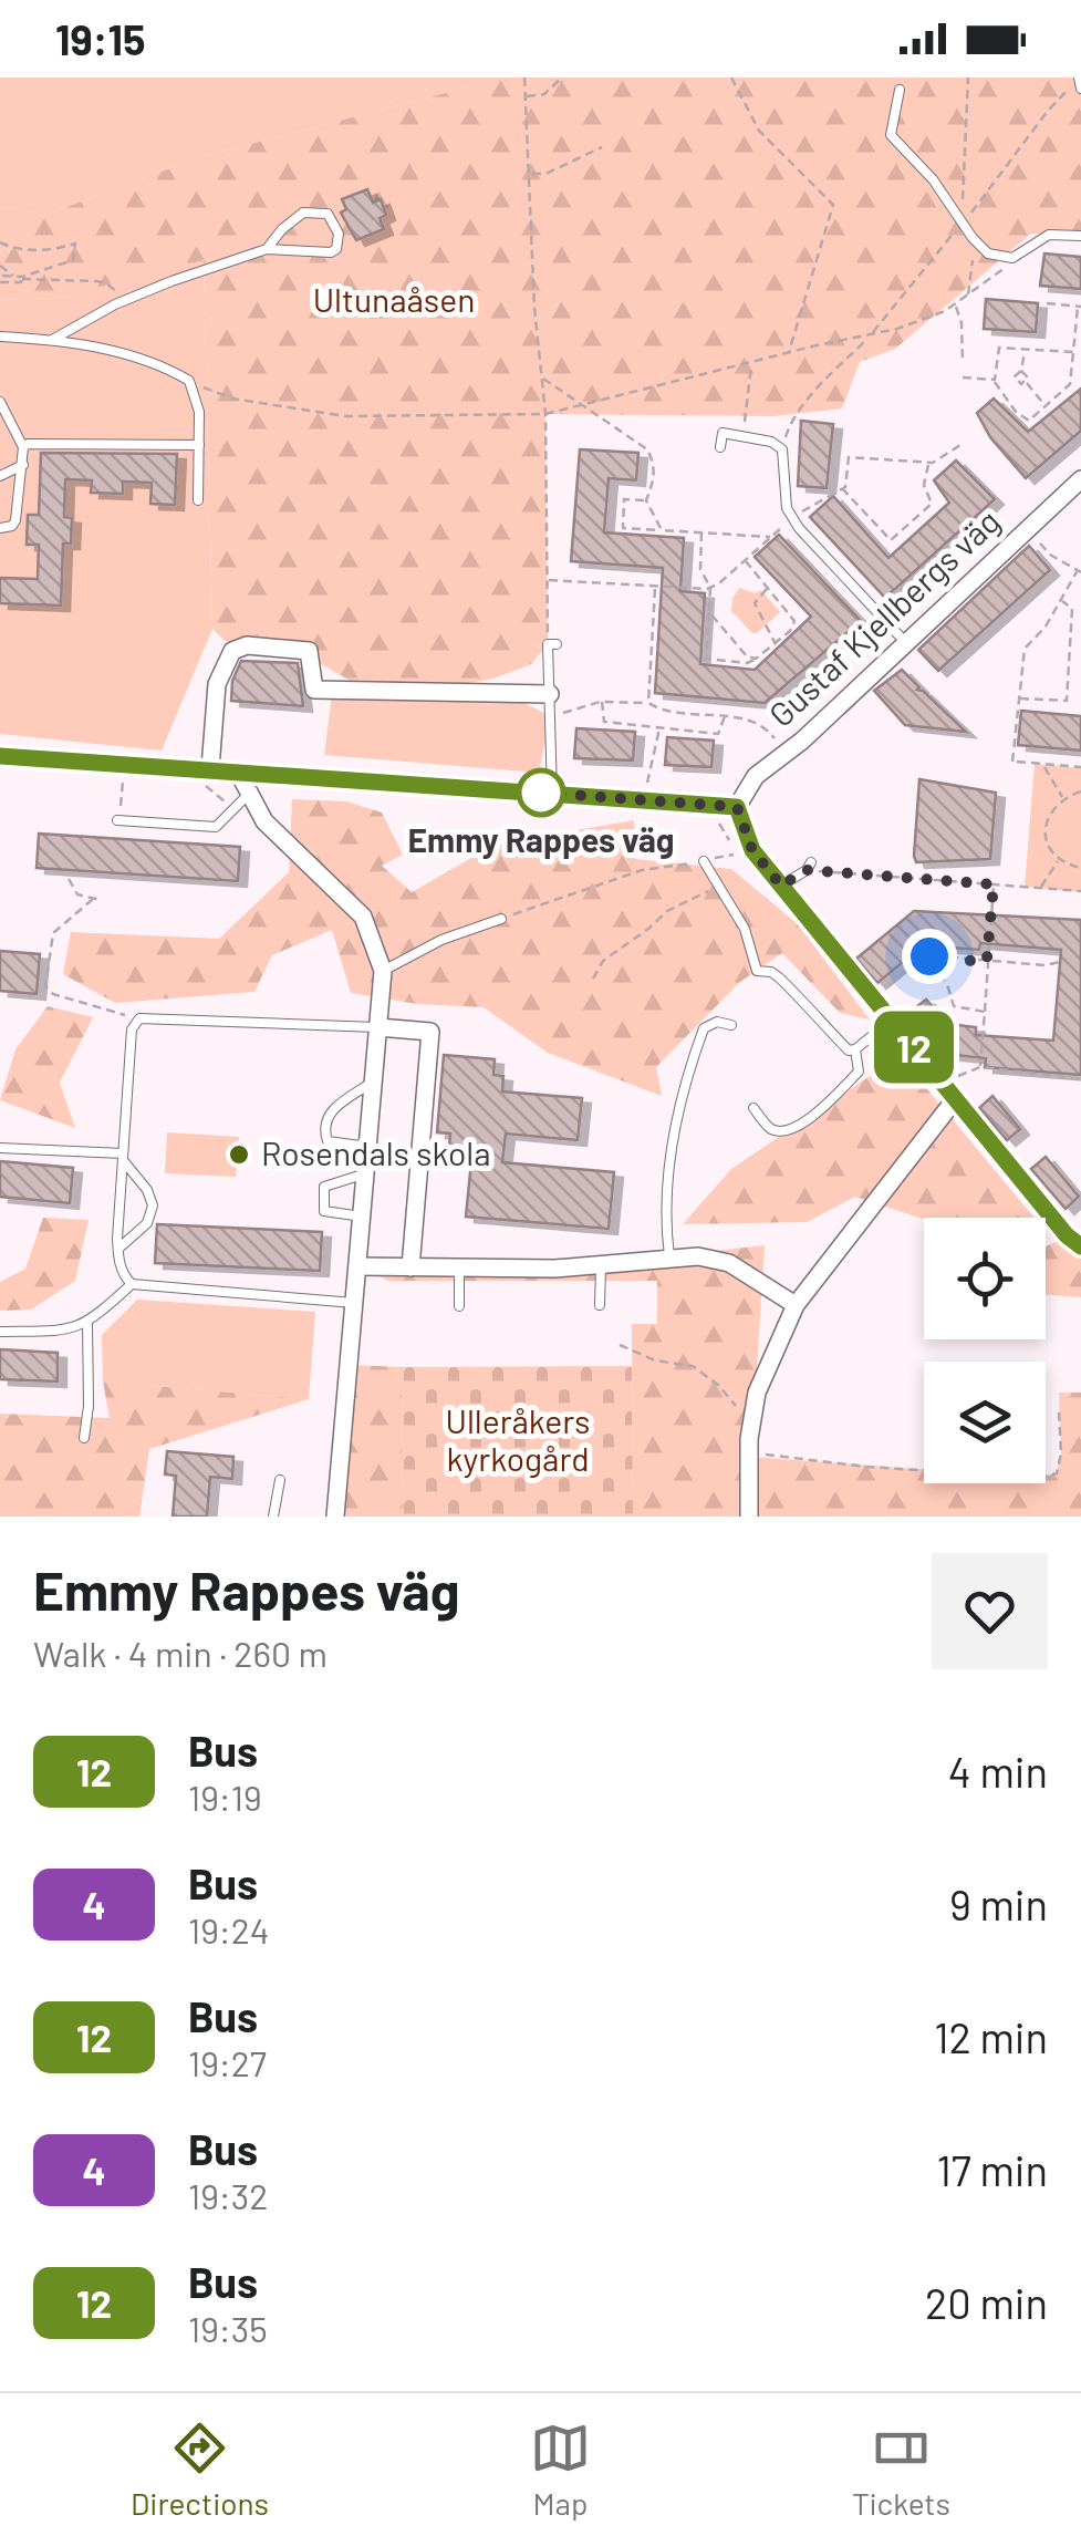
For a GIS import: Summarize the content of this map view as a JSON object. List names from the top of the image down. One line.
{"streets":{"street":["Gustaf Kjellbergs väg"]},"parks":["Ultunaåsen","Ulleråkers kyrkogård"],"places":["Emmy Rappes väg","Rosendals skola"],"lines":["bus line 12"],"page":{"status":"19:15","on_map":"12","heading":["Emmy Rappes väg","Walk · 4 min · 260 m"],"list":[{"mark":"12","name":"Bus","note":"19:19","value":"4 min"},{"mark":"4","name":"Bus","note":"19:24","value":"9 min"},{"mark":"12","name":"Bus","note":"19:27","value":"12 min"},{"mark":"4","name":"Bus","note":"19:32","value":"17 min"},{"mark":"12","name":"Bus","note":"19:35","value":"20 min"}],"tabs":["Directions","Map","Tickets"]}}
